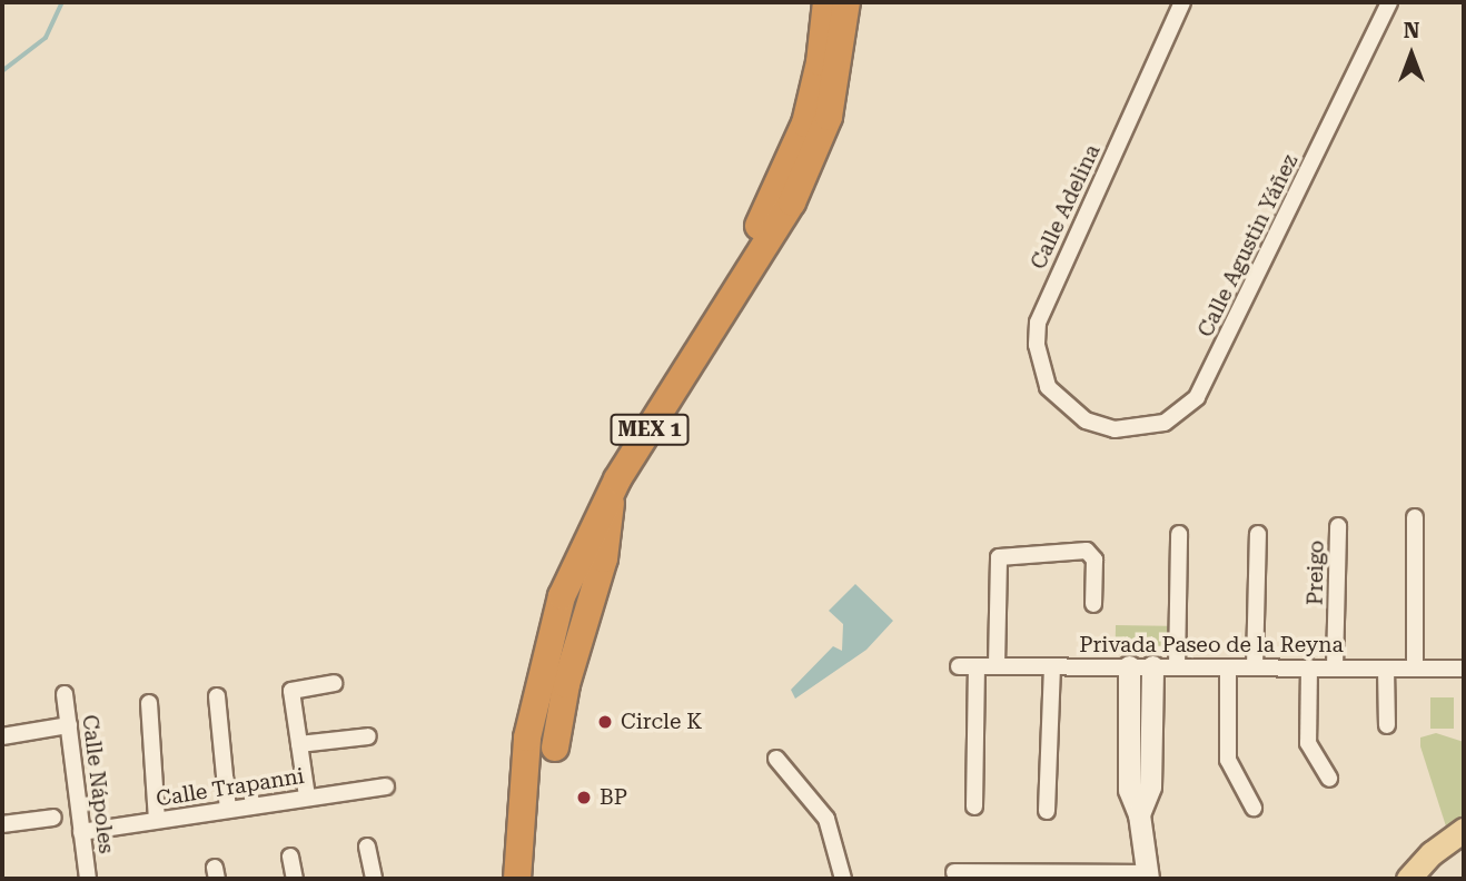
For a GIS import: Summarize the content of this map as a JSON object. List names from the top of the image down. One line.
{"streets":{"highway":["MEX 1"],"street":["Calle Adelina","Calle Agustin Yáñez","Preigo","Privada Paseo de la Reyna","Calle Nápoles","Calle Trapanni"]},"crossings":[["Calle Adelina","Calle Agustin Yáñez"],["Preigo","Privada Paseo de la Reyna"],["Calle Nápoles","Calle Trapanni"]],"places":["Circle K","BP"],"north":"top"}
